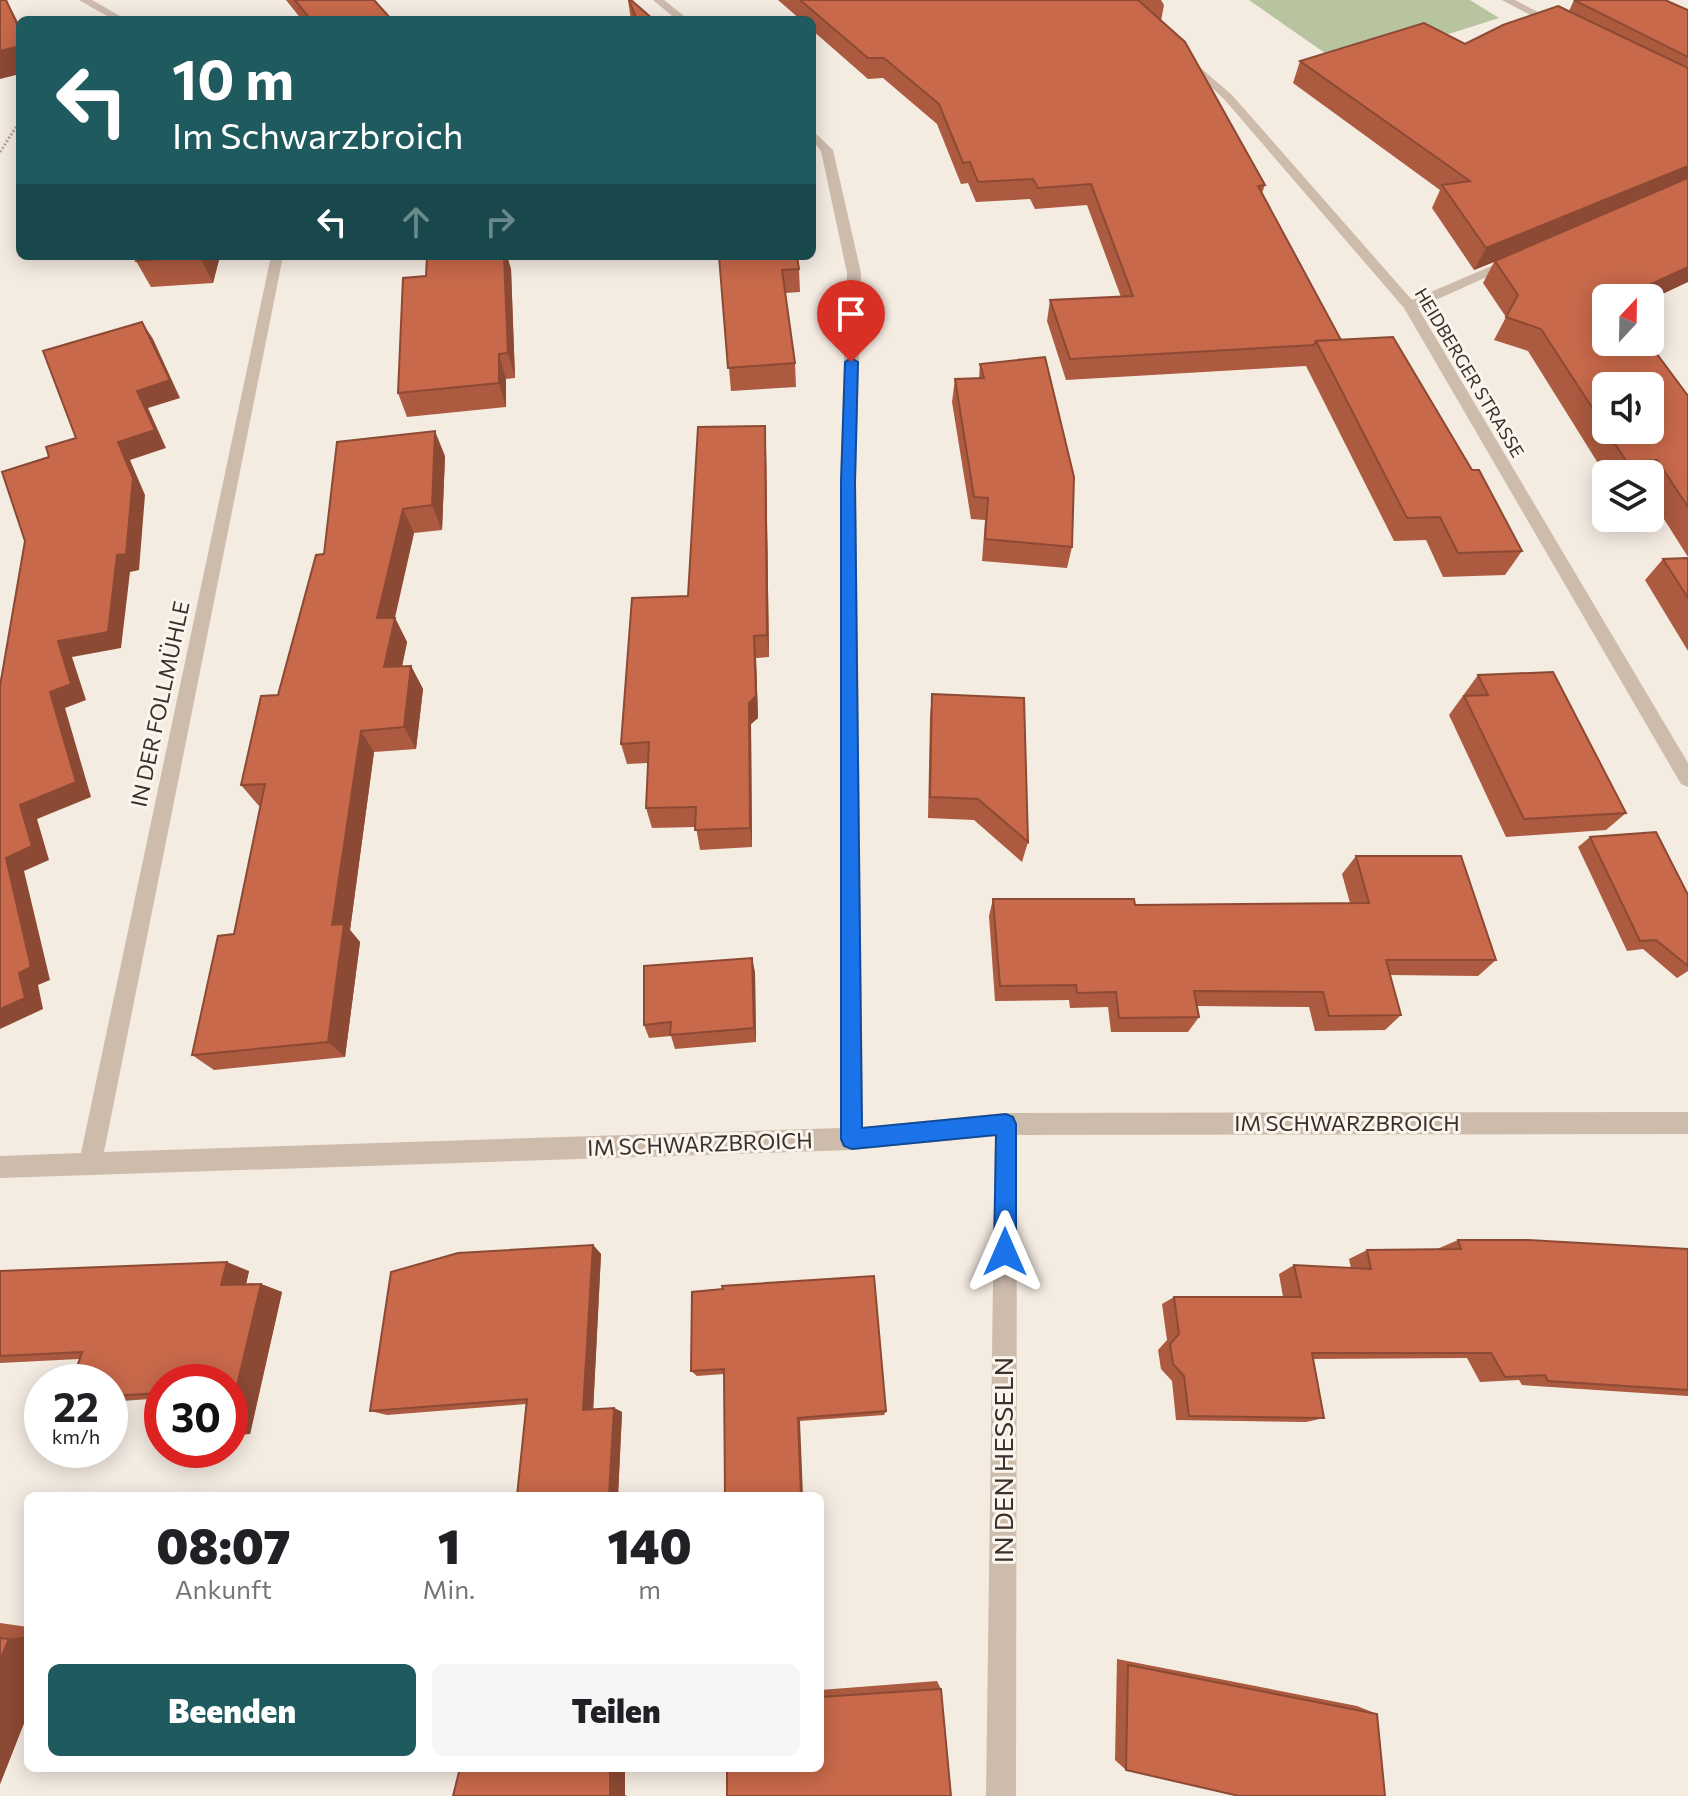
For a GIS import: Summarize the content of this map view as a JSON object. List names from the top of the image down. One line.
{"streets":{"street":["HEIDBERGER STRASSE","IN DER FOLLMÜHLE","IM SCHWARZBROICH","IN DEN HESSELN"]},"crossings":[["IN DER FOLLMÜHLE","IM SCHWARZBROICH"],["IM SCHWARZBROICH","IN DEN HESSELN"]],"north":"top","page":{"turn":["10 m","Im Schwarzbroich"],"speed":"22 km/h","limit":"30","eta":["08:07","Ankunft","1","Min.","140","m"],"buttons":["Beenden","Teilen"]}}
